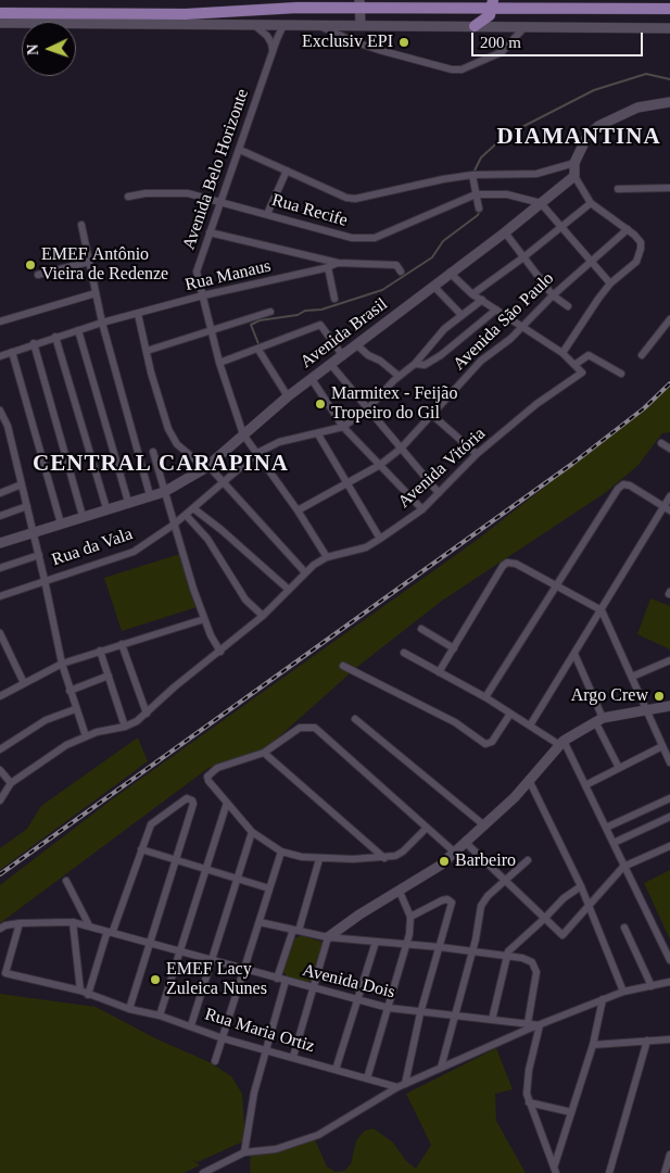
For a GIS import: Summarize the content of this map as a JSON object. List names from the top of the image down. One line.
{"streets":{"street":["Avenida Belo Horizonte","Rua Recife","Rua Manaus","Avenida São Paulo","Avenida Brasil","Avenida Vitória","Rua da Vala","Avenida Dois","Rua Maria Ortiz"]},"crossings":[["Avenida Belo Horizonte","Rua Recife"],["Avenida Belo Horizonte","Rua Manaus"],["Avenida Belo Horizonte","Avenida São Paulo"],["Avenida Belo Horizonte","Avenida Brasil"],["Avenida Belo Horizonte","Avenida Vitória"],["Avenida Belo Horizonte","Rua da Vala"],["Rua Recife","Avenida Brasil"],["Avenida Dois","Rua Maria Ortiz"]],"districts":["DIAMANTINA","CENTRAL CARAPINA"],"places":["Exclusiv EPI","EMEF Antônio Vieira de Redenze","Marmitex - Feijão Tropeiro do Gil","Argo Crew","Barbeiro","EMEF Lacy Zuleica Nunes"],"scale_bar":"200 m","north":"left"}
